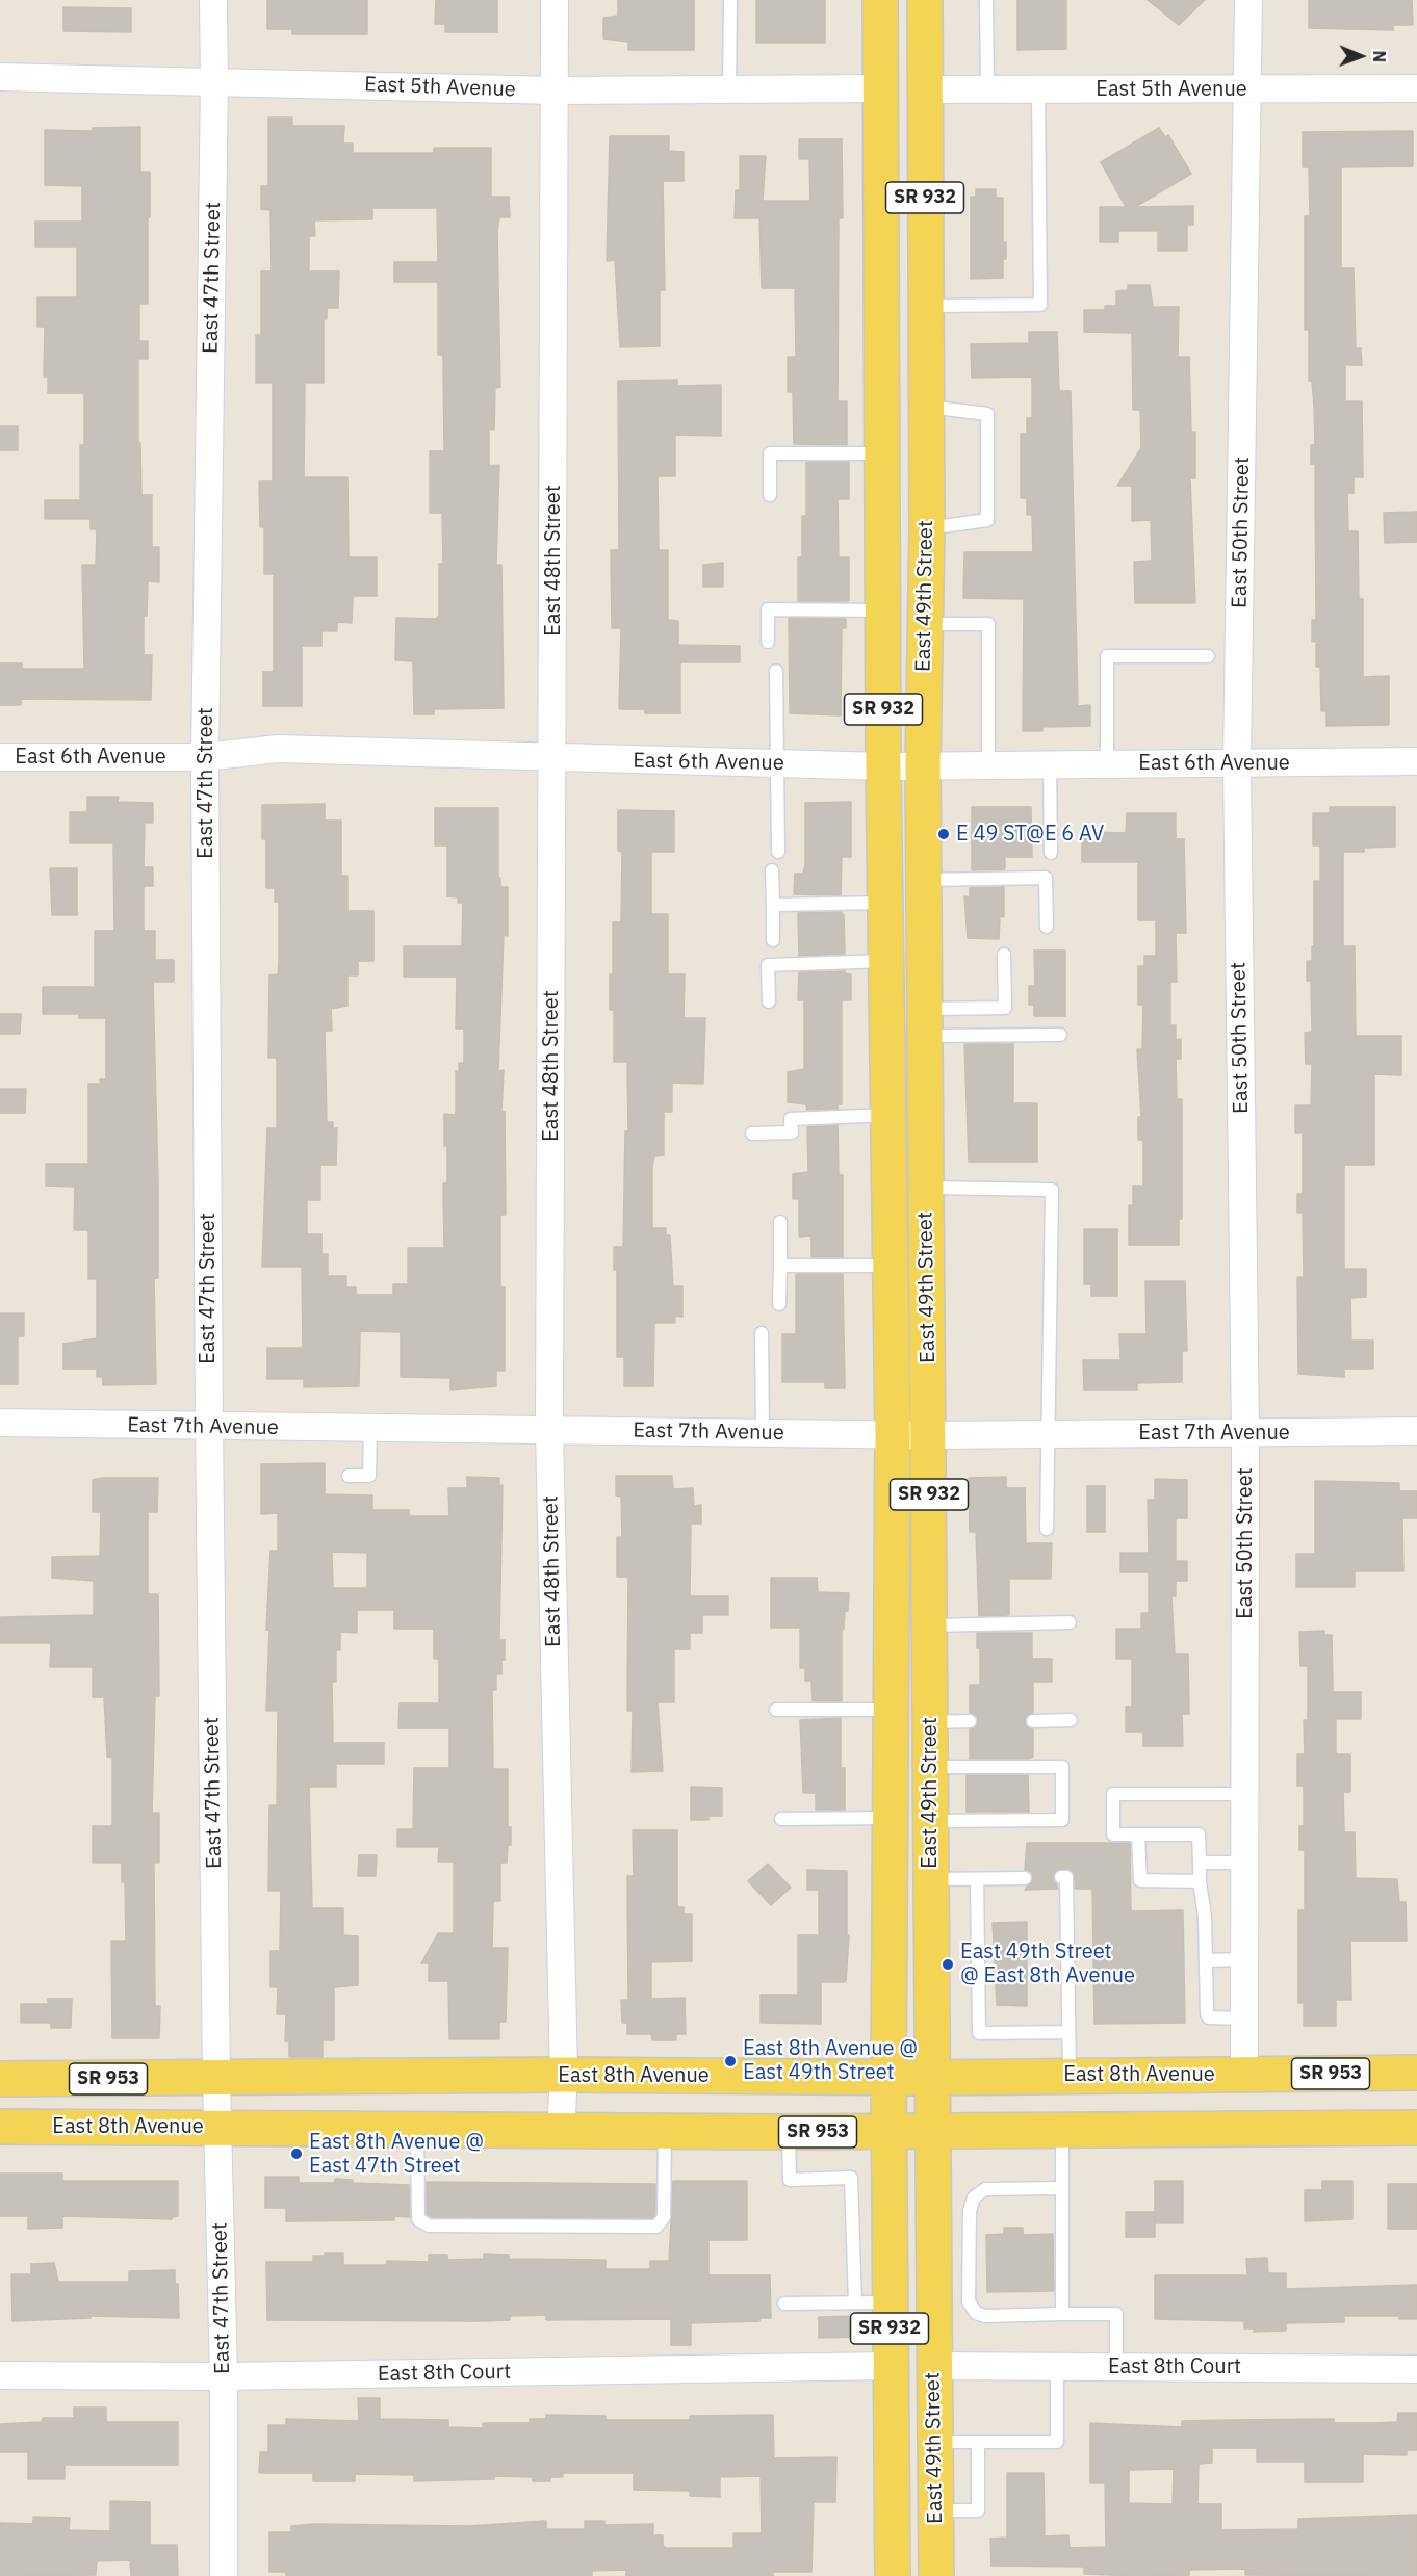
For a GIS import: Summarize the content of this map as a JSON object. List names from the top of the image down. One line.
{"streets":{"main road":["SR 932","East 49th Street","SR 953","East 8th Avenue"],"street":["East 5th Avenue","East 47th Street","East 50th Street","East 48th Street","East 6th Avenue","East 7th Avenue","East 8th Court"]},"crossings":[["East 5th Avenue","East 47th Street"],["East 5th Avenue","East 50th Street"],["East 5th Avenue","East 48th Street"],["East 5th Avenue","East 49th Street"],["East 47th Street","East 6th Avenue"],["East 47th Street","East 7th Avenue"],["East 47th Street","East 8th Avenue"],["East 47th Street","East 8th Court"],["East 50th Street","East 6th Avenue"],["East 50th Street","East 7th Avenue"],["East 50th Street","East 8th Avenue"],["East 48th Street","East 6th Avenue"],["East 48th Street","East 7th Avenue"],["East 48th Street","East 8th Avenue"],["East 49th Street","East 6th Avenue"],["East 49th Street","East 7th Avenue"],["East 49th Street","East 8th Avenue"],["East 49th Street","East 8th Court"]],"places":["E 49 ST@E 6 AV","East 49th Street @ East 8th Avenue","East 8th Avenue @ East 49th Street","East 8th Avenue @ East 47th Street"],"north":"right"}
